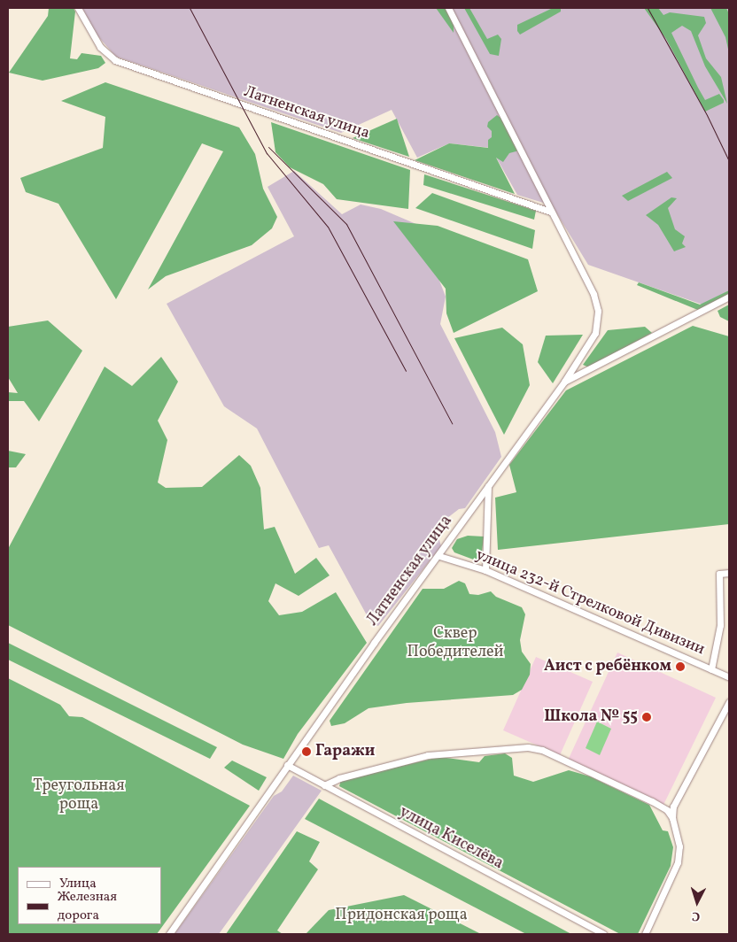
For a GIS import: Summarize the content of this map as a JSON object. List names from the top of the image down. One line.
{"streets":{"street":["Латненская улица","улица 232-й Стрелковой Дивизии","улица Киселёва"]},"crossings":[["Латненская улица","улица 232-й Стрелковой Дивизии"],["Латненская улица","улица Киселёва"]],"parks":["Сквер Победителей","Треугольная роща","Придонская роща"],"places":["Аист с ребёнком","Школа № 55","Гаражи"],"legend":["Улица","Железная дорога"],"north":"bottom"}
